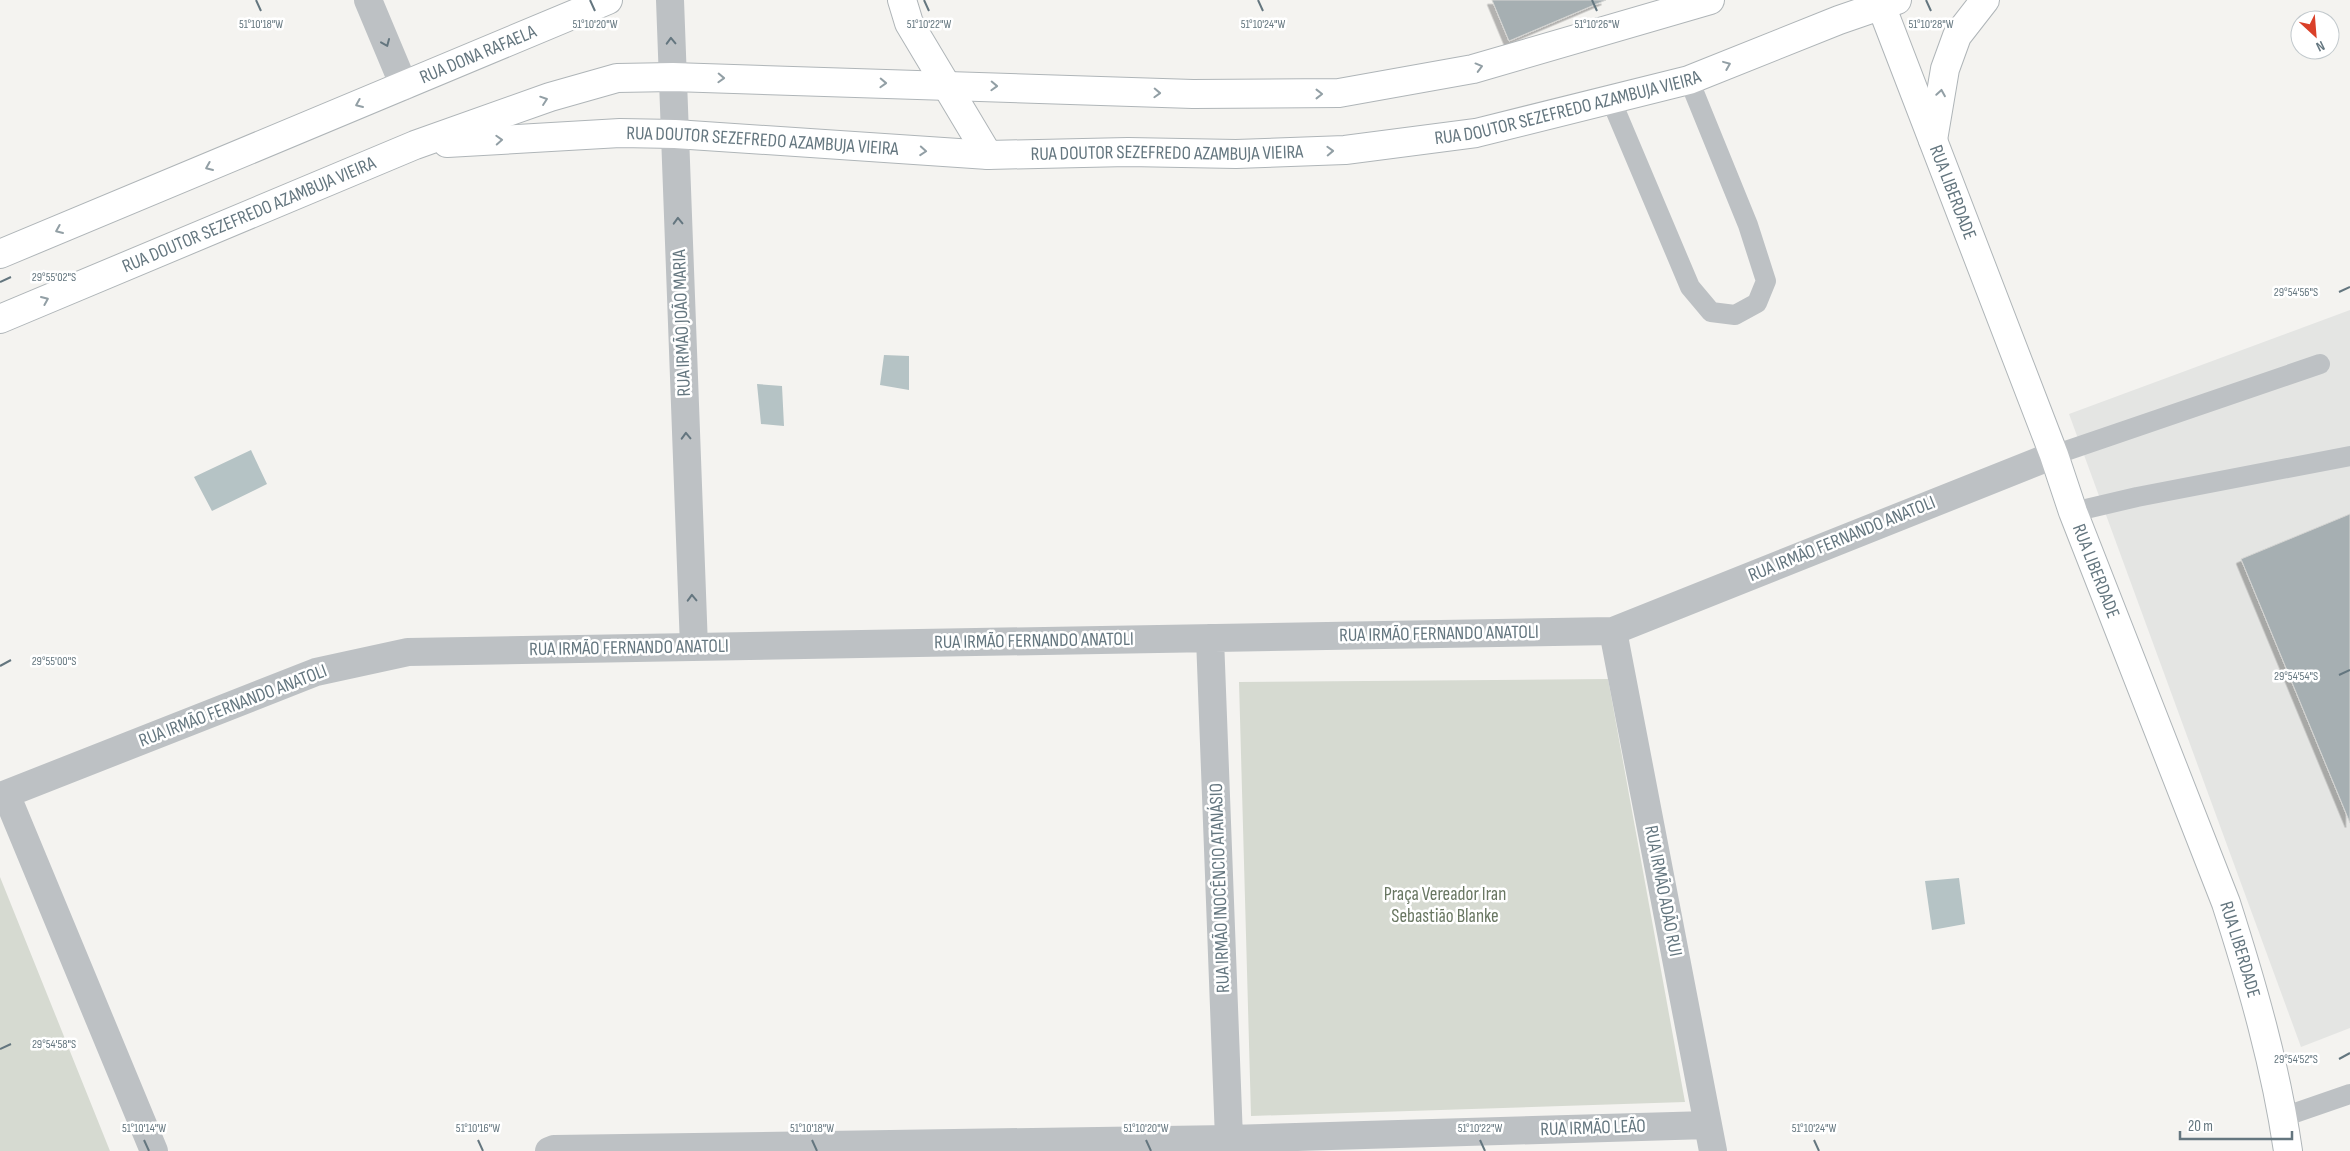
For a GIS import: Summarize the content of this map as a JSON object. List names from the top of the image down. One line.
{"streets":{"main road":["RUA DONA RAFAELA","RUA DOUTOR SEZEFREDO AZAMBUJA VIEIRA","RUA LIBERDADE"],"street":["RUA IRMÃO JOÃO MARIA","RUA IRMÃO FERNANDO ANATOLI","RUA IRMÃO INOCÊNCIO ATANÁSIO","RUA IRMÃO ADÃO RUI","RUA IRMÃO LEÃO"]},"crossings":[["RUA DOUTOR SEZEFREDO AZAMBUJA VIEIRA","RUA LIBERDADE"],["RUA DOUTOR SEZEFREDO AZAMBUJA VIEIRA","RUA IRMÃO JOÃO MARIA"],["RUA LIBERDADE","RUA IRMÃO FERNANDO ANATOLI"],["RUA IRMÃO JOÃO MARIA","RUA IRMÃO FERNANDO ANATOLI"],["RUA IRMÃO FERNANDO ANATOLI","RUA IRMÃO INOCÊNCIO ATANÁSIO"],["RUA IRMÃO FERNANDO ANATOLI","RUA IRMÃO ADÃO RUI"],["RUA IRMÃO INOCÊNCIO ATANÁSIO","RUA IRMÃO LEÃO"],["RUA IRMÃO ADÃO RUI","RUA IRMÃO LEÃO"]],"one_way":["RUA DOUTOR SEZEFREDO AZAMBUJA VIEIRA","RUA IRMÃO JOÃO MARIA"],"parks":["Praça Vereador Iran Sebastião Blanke"],"scale_bar":"20 m","north":"bottom right","coordinates":["51°10'18\"W","51°10'22\"W","51°10'24\"W","51°10'26\"W","51°10'28\"W","51°10'20\"W","29°55'02\"S","29°54'56\"S","29°55'00\"S","29°54'54\"S","29°54'58\"S","29°54'52\"S","51°10'14\"W","51°10'16\"W"]}
